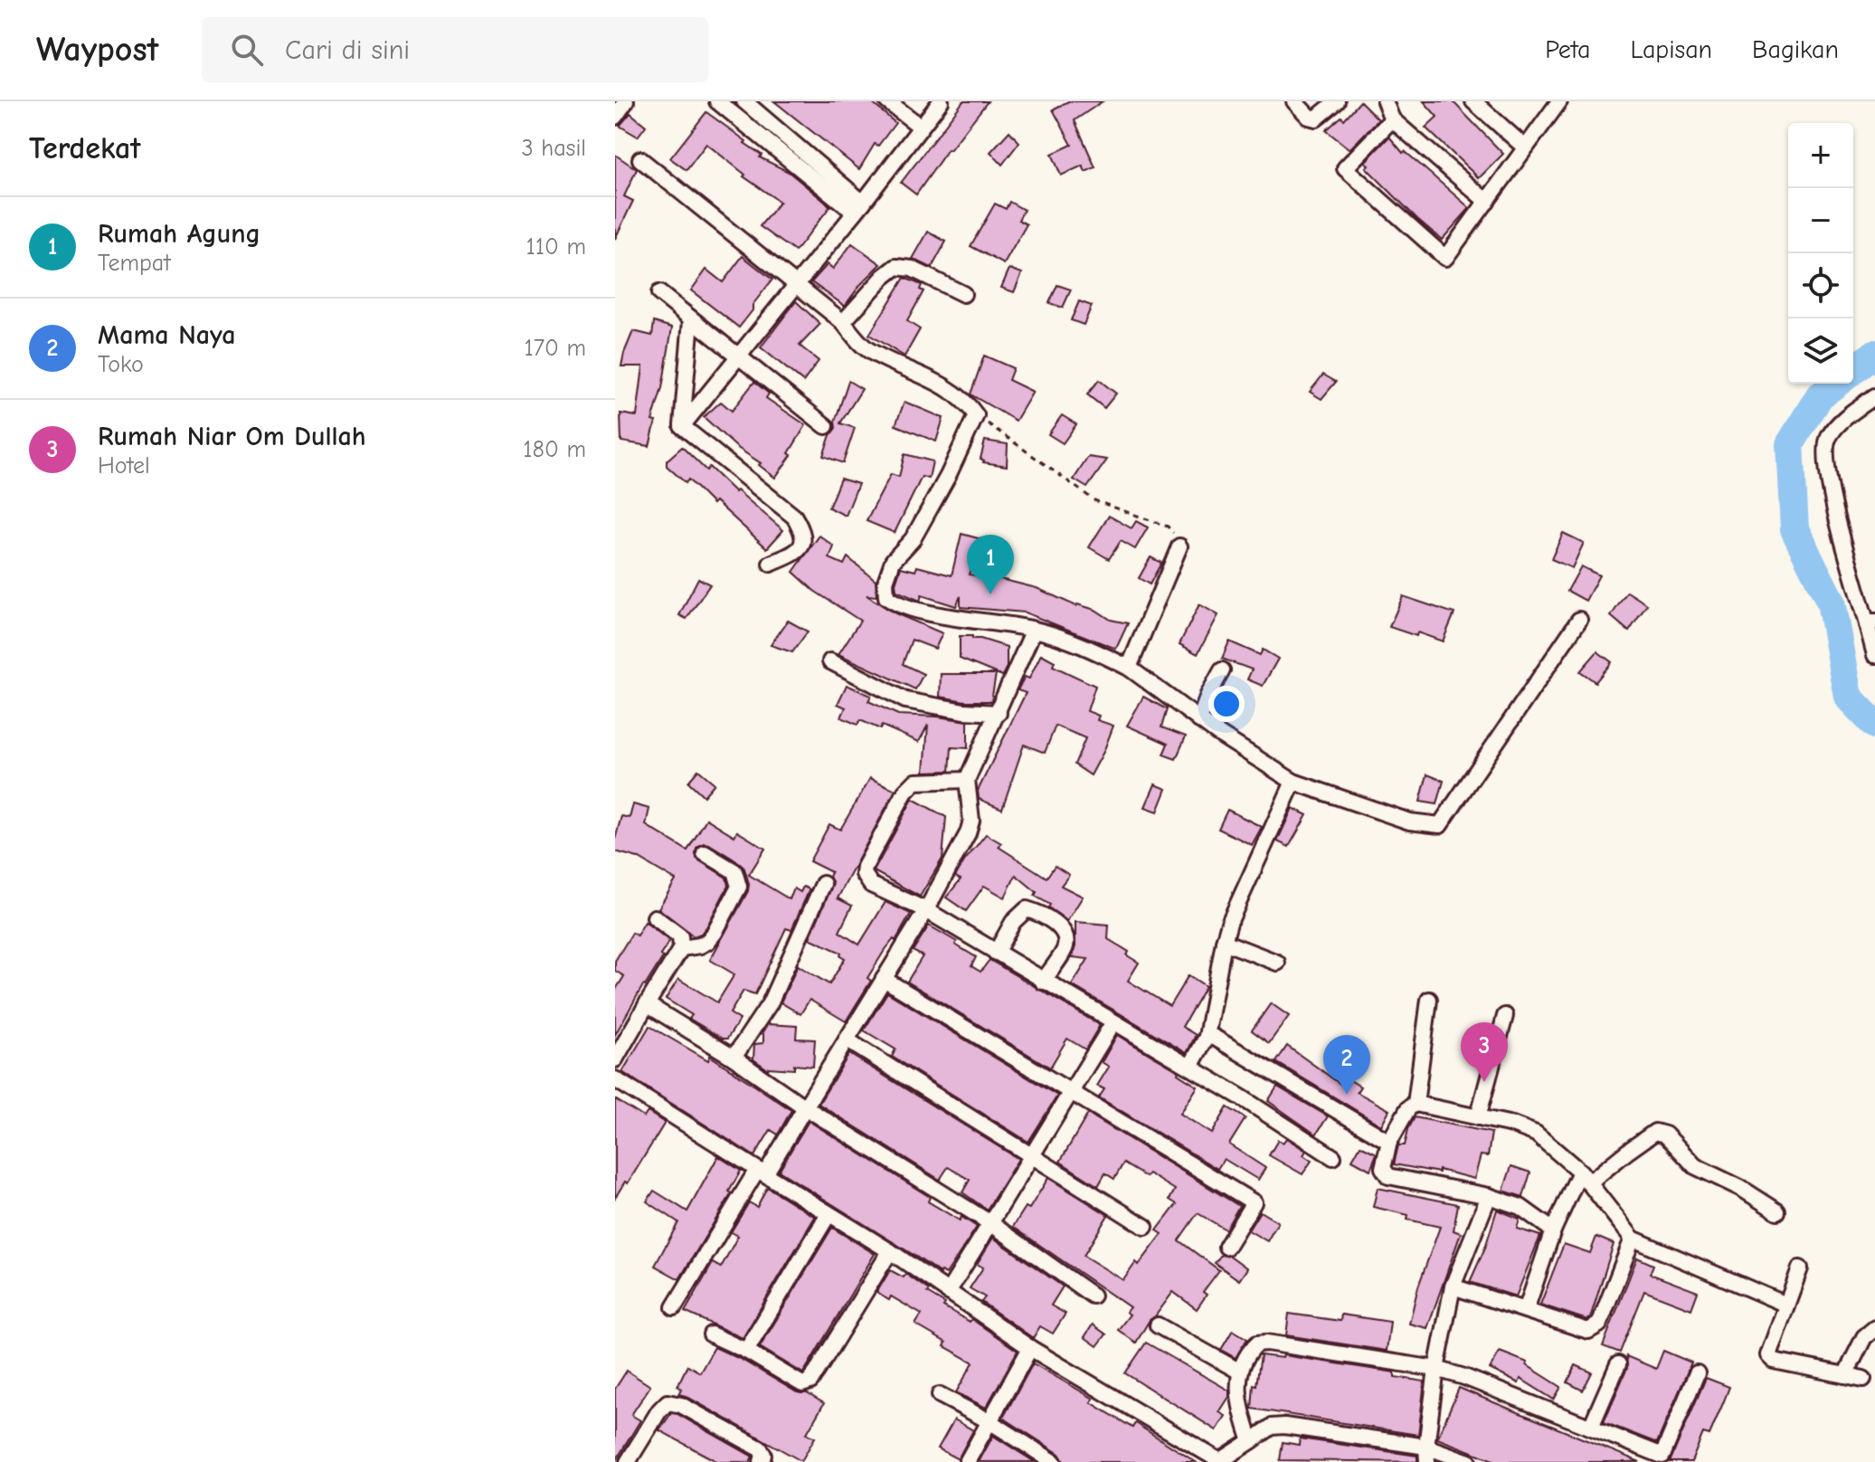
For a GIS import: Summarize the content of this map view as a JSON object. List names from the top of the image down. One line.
{"page":{"header":"Waypost","search":"Cari di sini","nav":["Peta","Lapisan","Bagikan"],"heading":["Terdekat","3 hasil"],"map_buttons":["+","−"],"list":[{"mark":"1","name":"Rumah Agung","note":"Tempat","value":"110 m"},{"mark":"2","name":"Mama Naya","note":"Toko","value":"170 m"},{"mark":"3","name":"Rumah Niar Om Dullah","note":"Hotel","value":"180 m"}],"pins":["1","3","2"]}}
